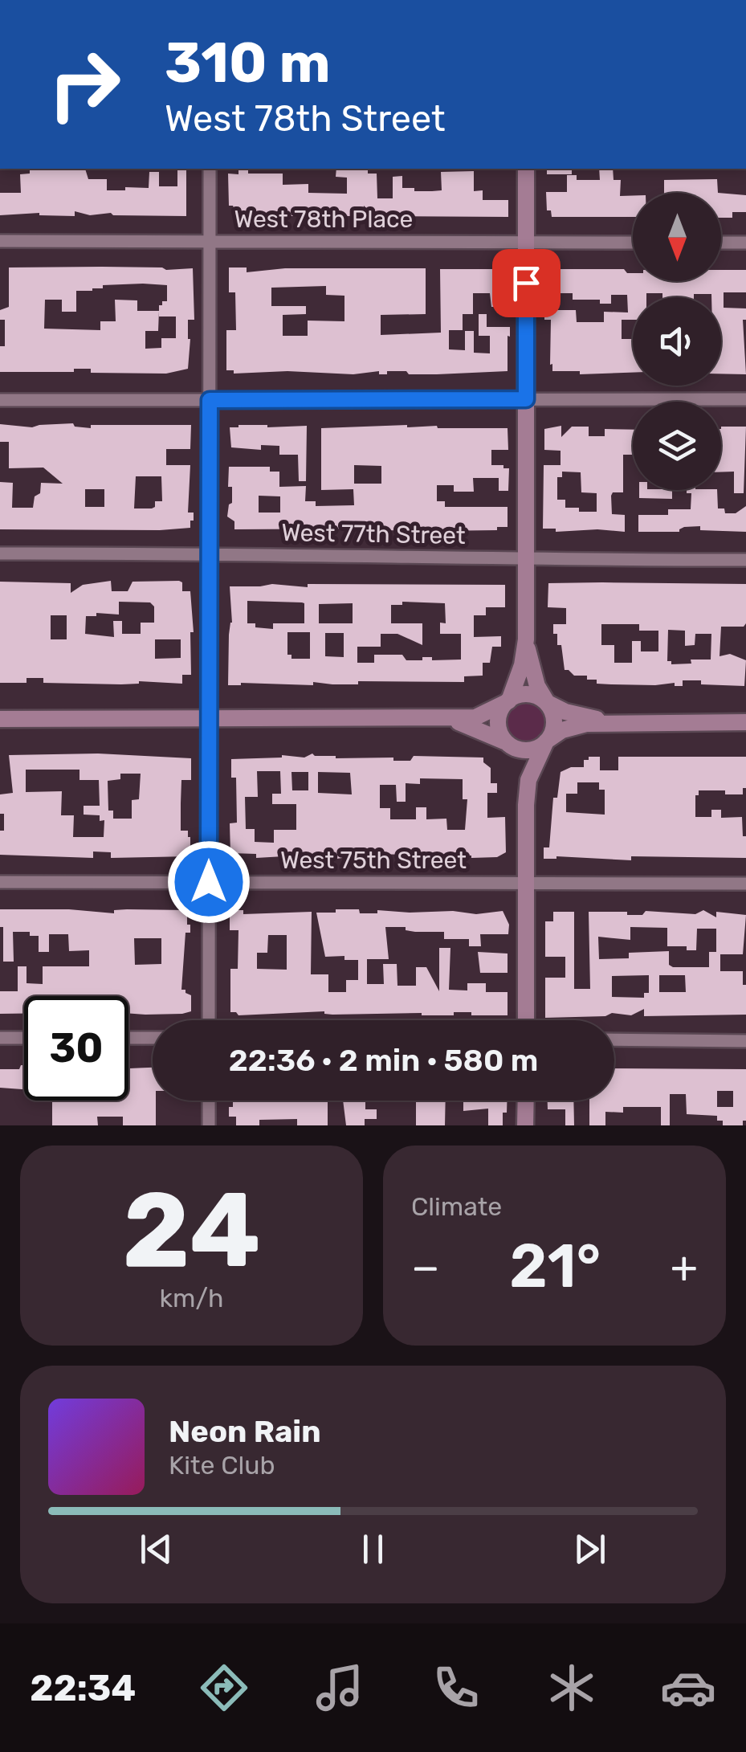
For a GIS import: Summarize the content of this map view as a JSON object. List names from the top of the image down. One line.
{"streets":{"street":["West 78th Place","West 77th Street","West 75th Street"]},"north":"bottom","page":{"turn":["310 m","West 78th Street"],"limit":"30","trip":"22:36 · 2 min · 580 m","tile":[["24","km/h"],"Climate"],"heat":["−","21°","+"],"song":["Neon Rain","Kite Club"],"tabs":"22:34"}}
